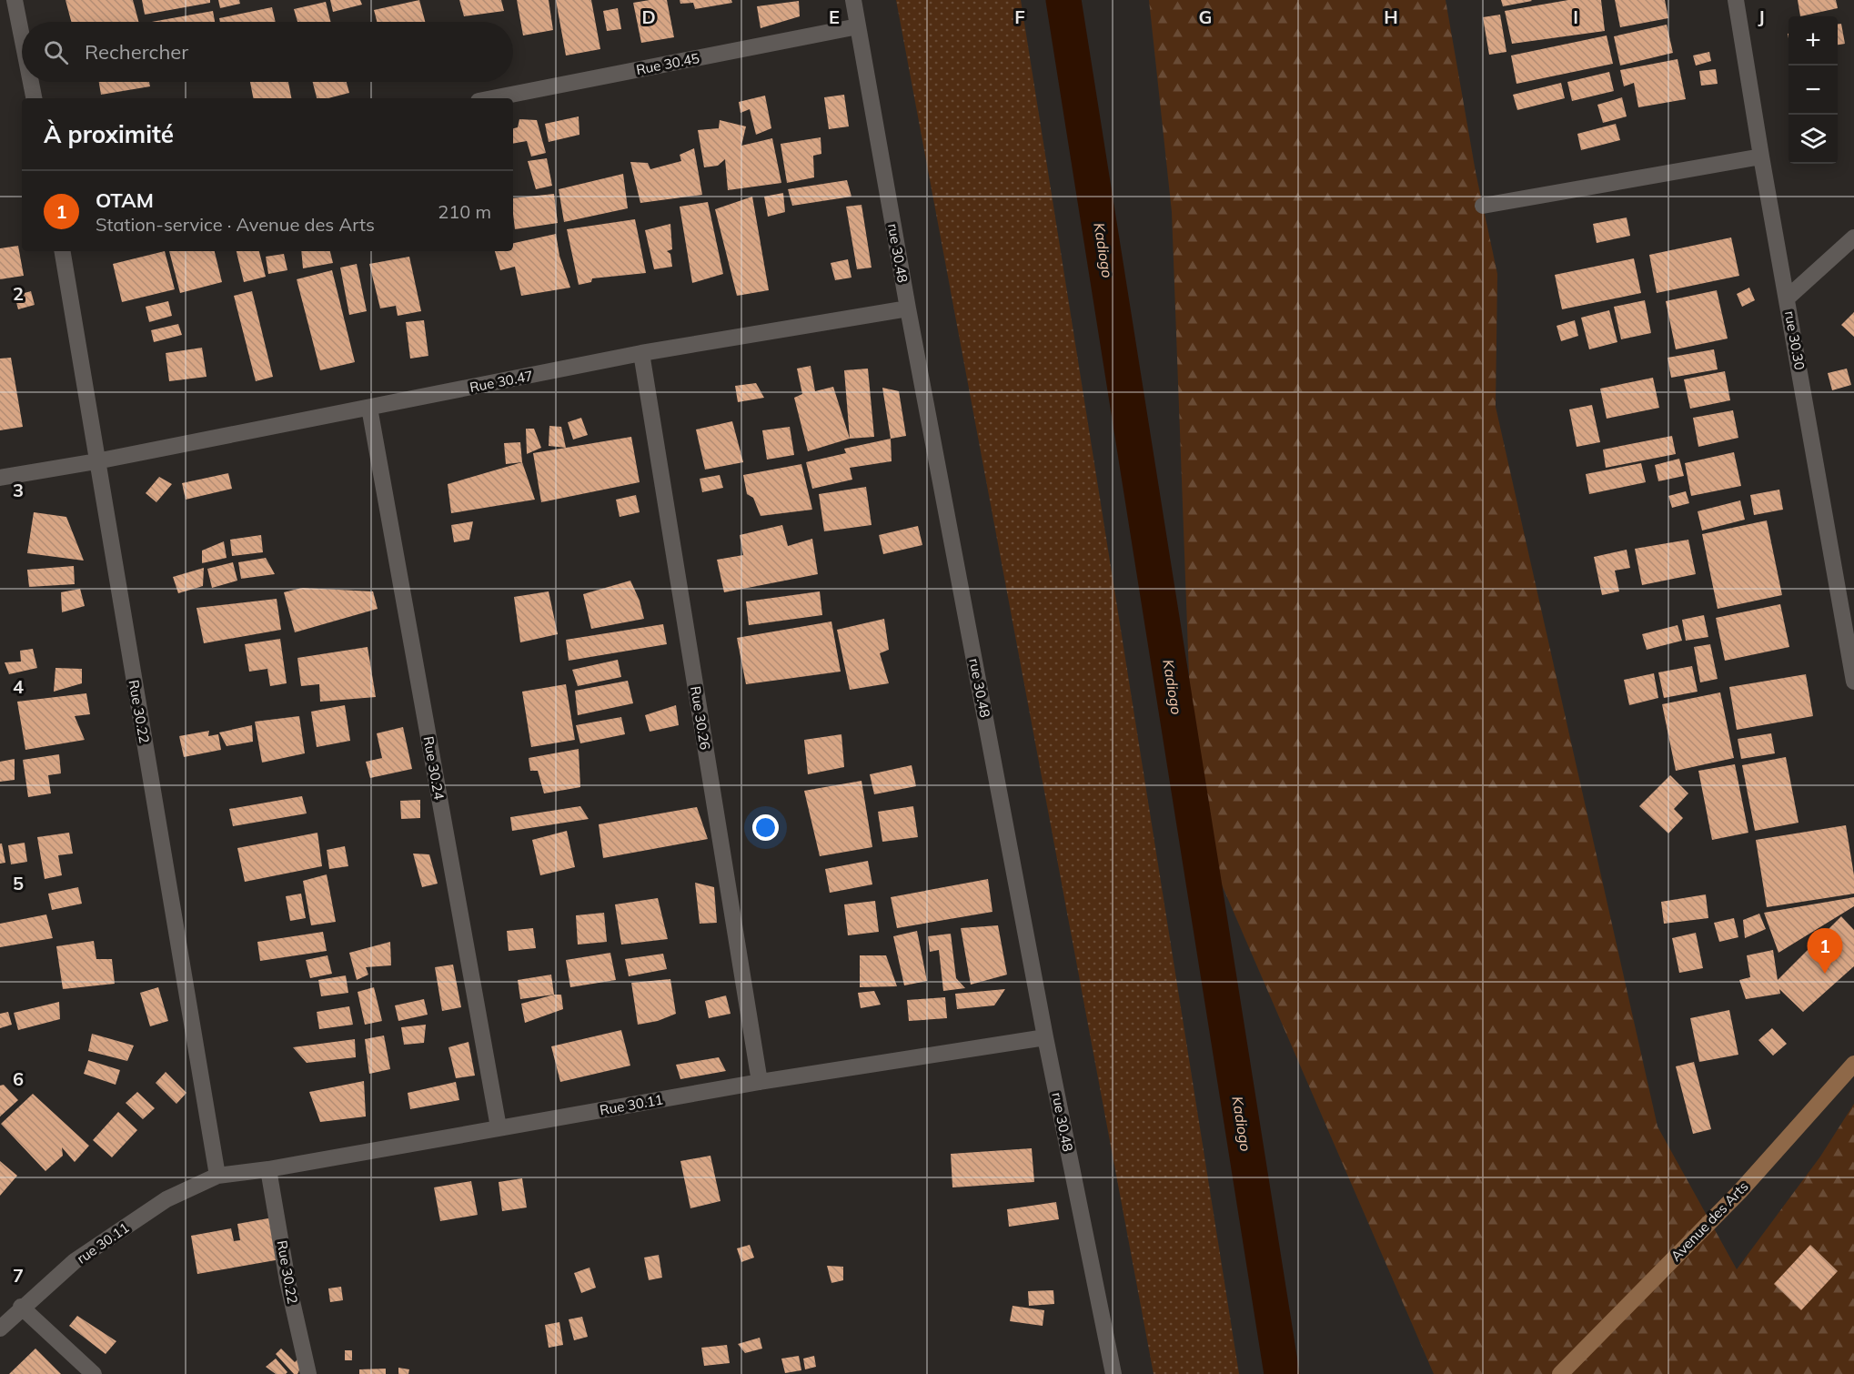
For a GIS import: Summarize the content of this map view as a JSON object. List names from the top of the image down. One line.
{"streets":{"street":["Rue 30.45","rue 30.48","rue 30.30","Rue 30.47","Rue 30.22","Rue 30.26","Rue 30.24","Rue 30.11","Avenue des Arts","rue 30.11"]},"crossings":[["Rue 30.45","rue 30.48"],["rue 30.48","Rue 30.47"],["rue 30.48","Rue 30.11"],["Rue 30.47","Rue 30.22"],["Rue 30.47","Rue 30.26"],["Rue 30.47","Rue 30.24"],["Rue 30.22","Rue 30.11"],["Rue 30.22","rue 30.11"],["Rue 30.26","Rue 30.11"],["Rue 30.24","Rue 30.11"],["Rue 30.11","rue 30.11"]],"water":["Kadiogo"],"page":{"map_buttons":["+","−"],"search":"Rechercher","heading":"À proximité","list":[{"mark":"1","name":"OTAM","note":"Station-service · Avenue des Arts","value":"210 m"}],"pins":"1"},"grid":{"columns":["D","E","F","G","H","I","J"],"rows":["2","3","4","5","6","7"]}}
